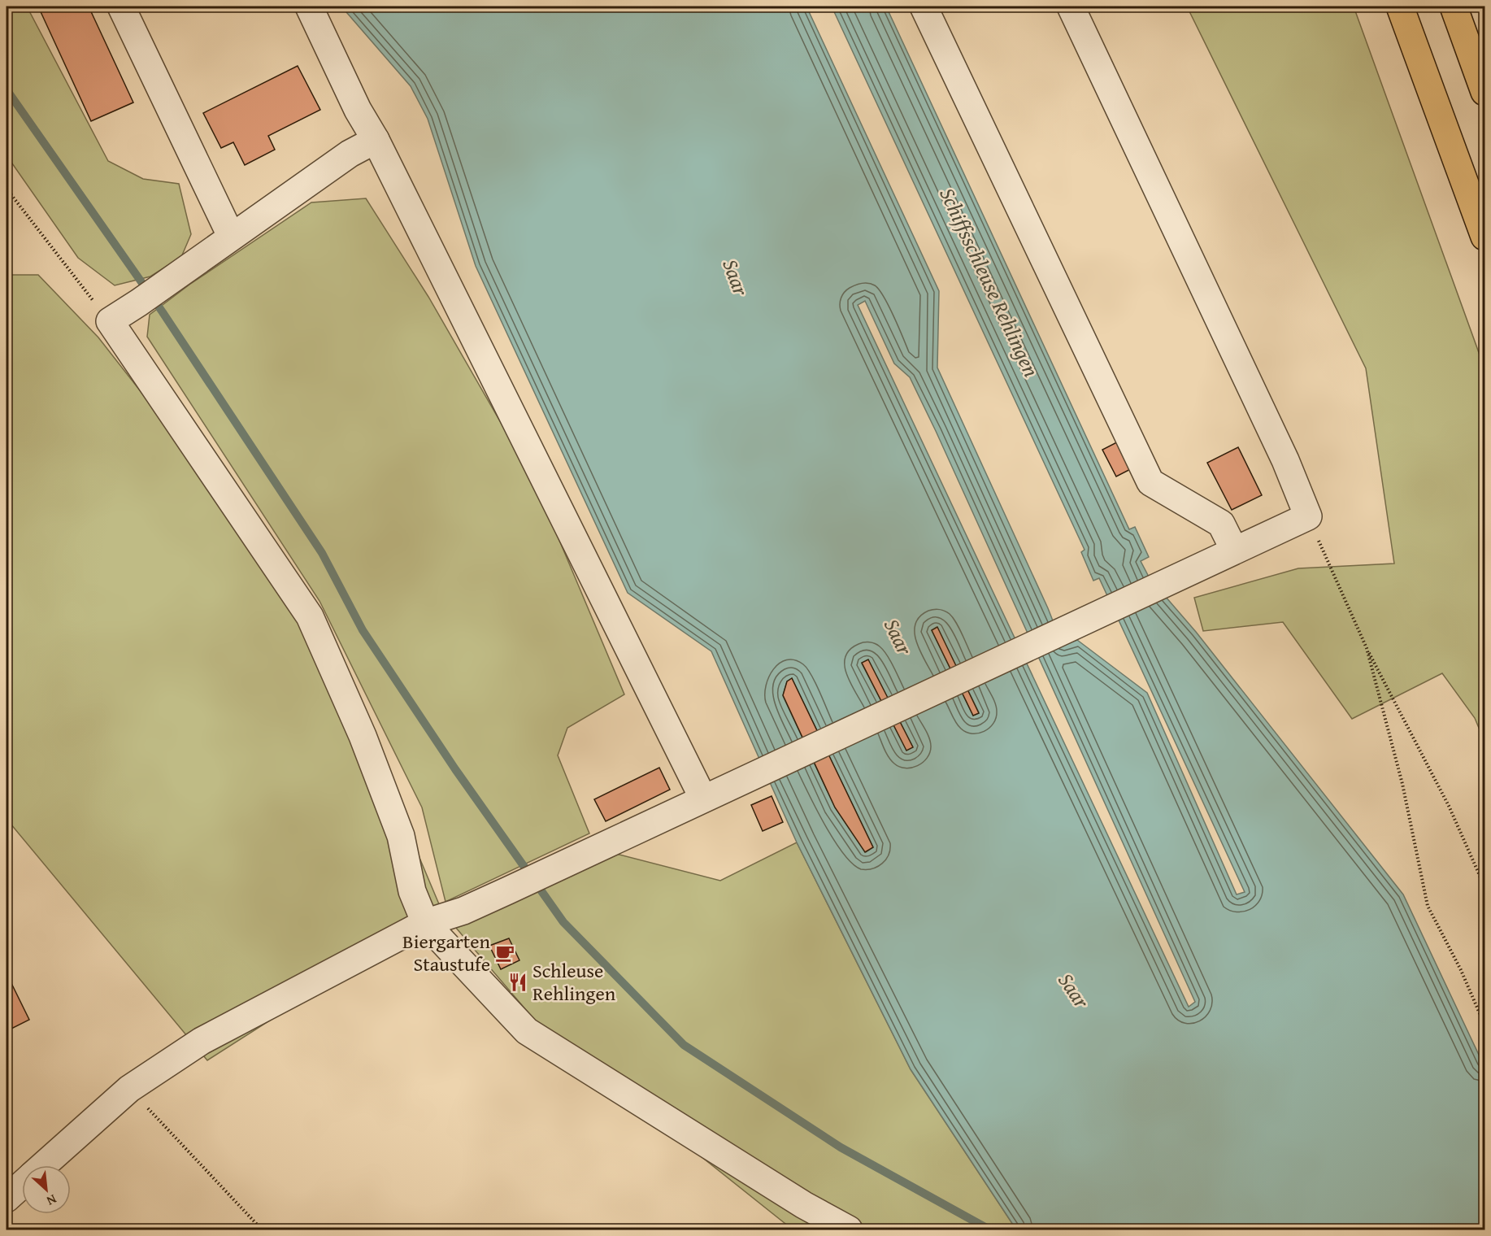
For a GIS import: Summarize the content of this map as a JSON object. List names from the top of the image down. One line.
{"water":["Saar","Schiffsschleuse Rehlingen"],"places":{"cafe":["Biergarten Staustufe"],"restaurant":["Schleuse Rehlingen"]},"north":"bottom right"}
